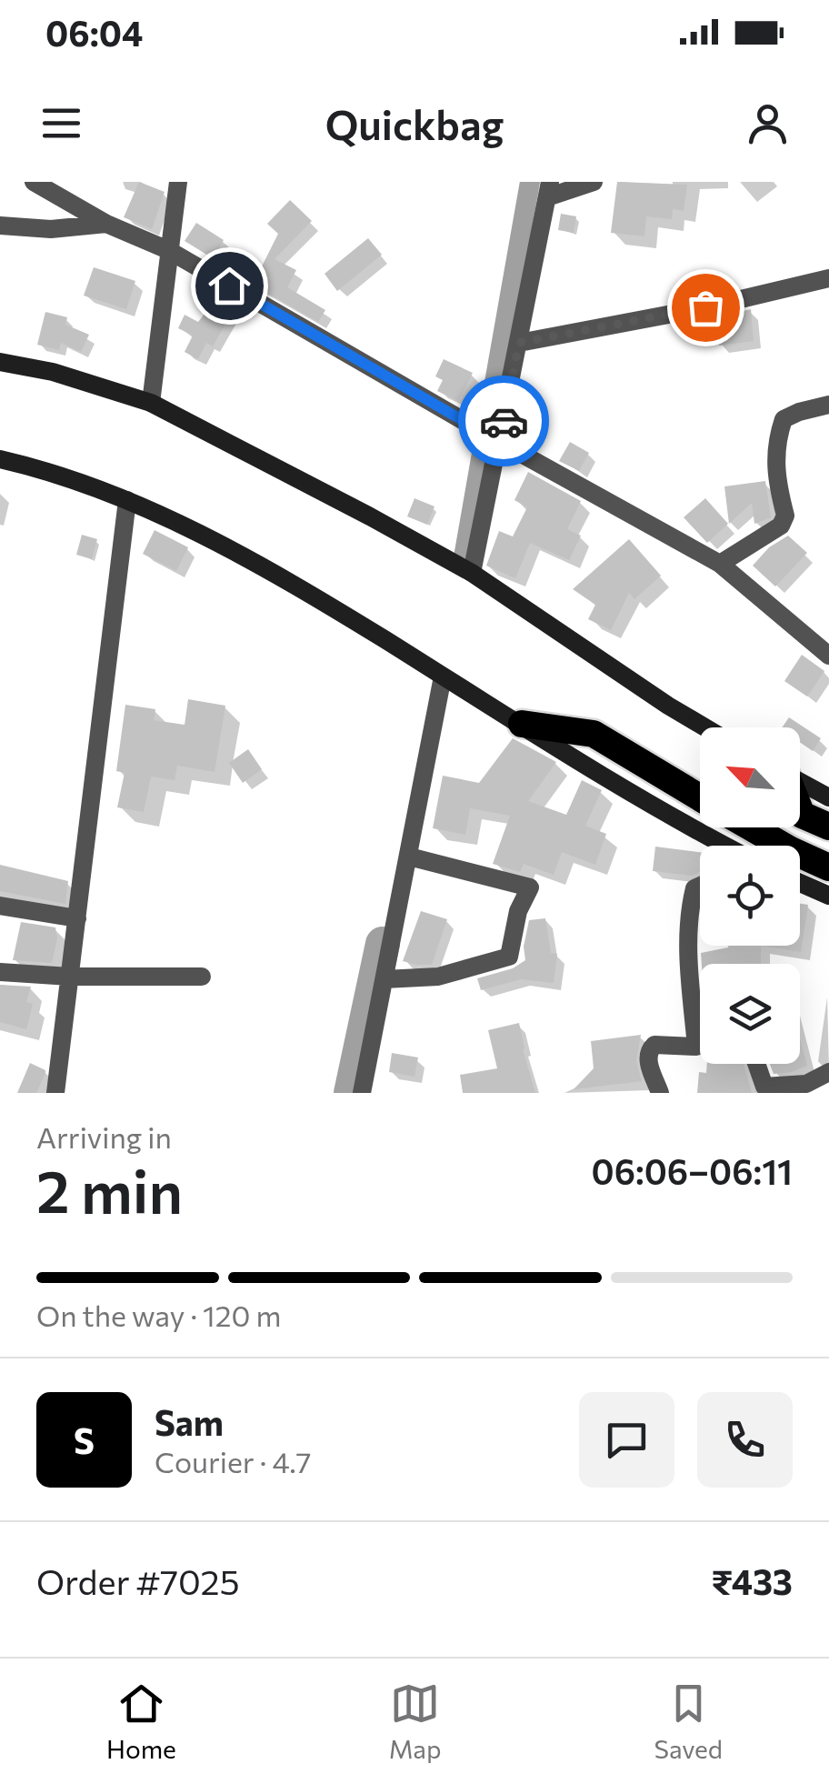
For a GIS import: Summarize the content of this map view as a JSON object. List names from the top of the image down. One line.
{"north":"top left","page":{"status":"06:04","header":"Quickbag","heading":["2 min","Arriving in","06:06–06:11"],"panel":["Sam","Courier · 4.7","Order #7025","₹433"],"bar":"On the way · 120 m","round":"S","tabs":["Home","Map","Saved"]}}
